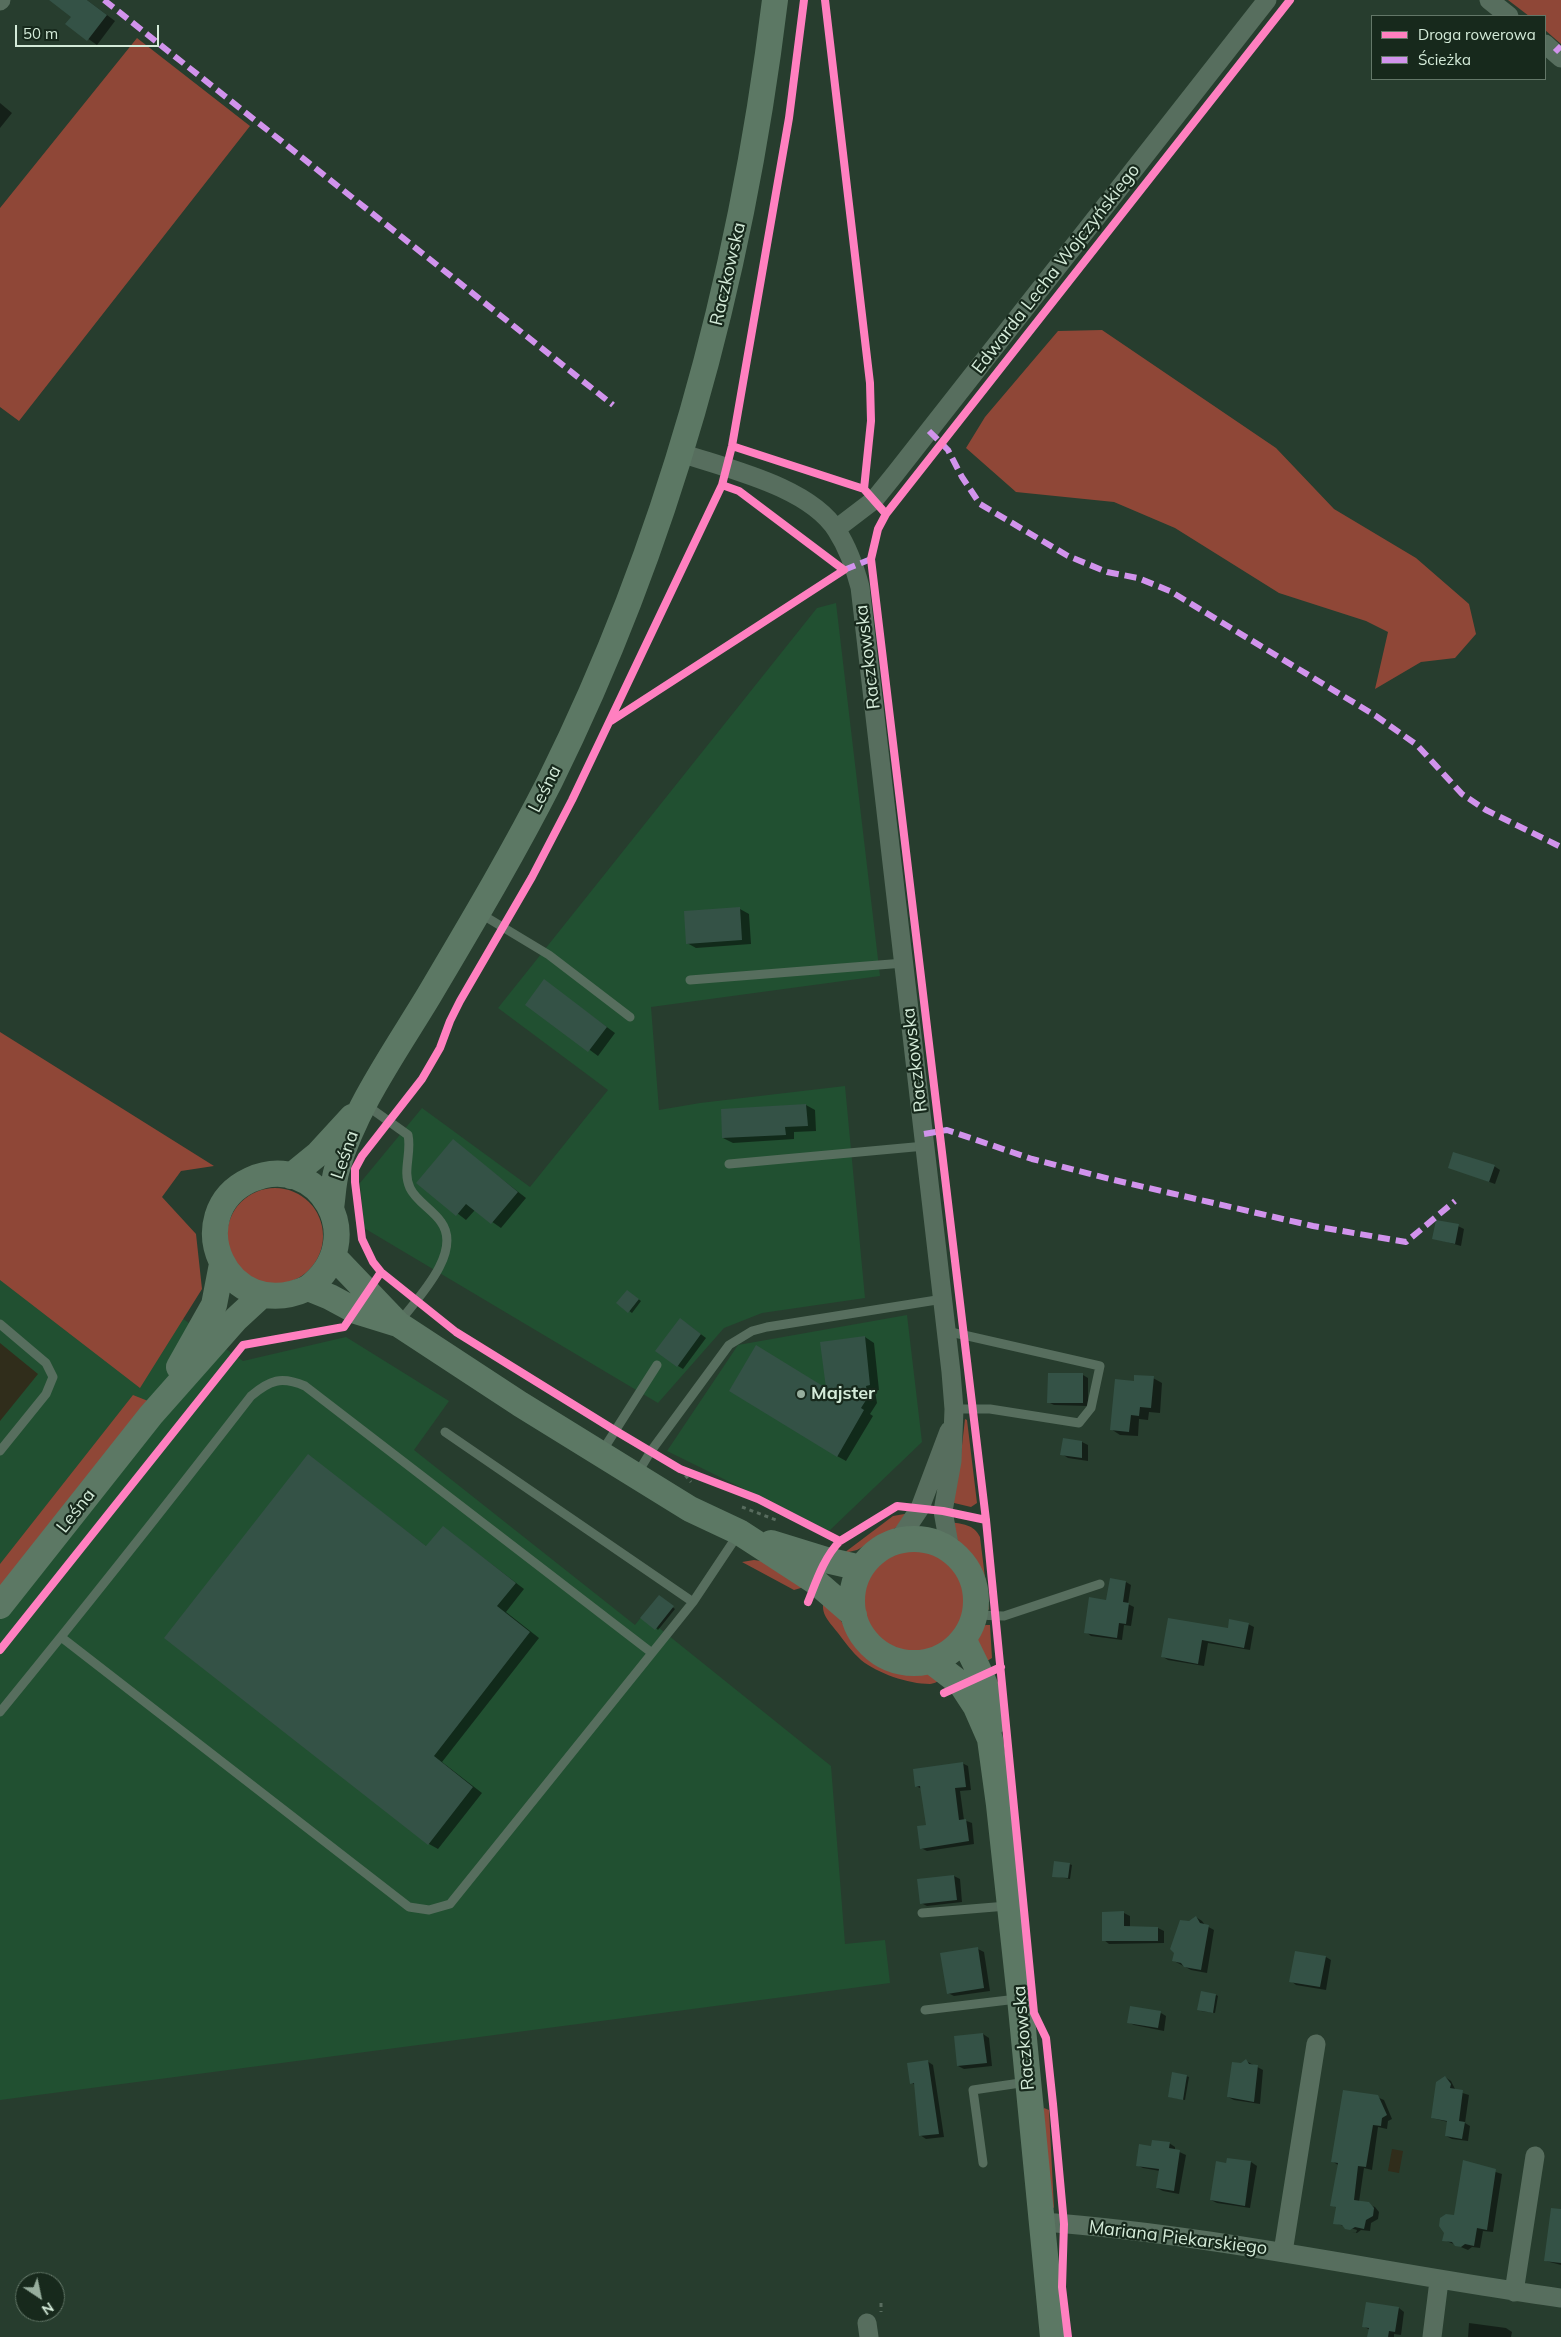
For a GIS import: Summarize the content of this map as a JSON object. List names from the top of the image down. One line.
{"streets":{"main road":["Raczkowska","Leśna"],"street":["Edwarda Lecha Wojczyńskiego","Mariana Piekarskiego"]},"crossings":[["Edwarda Lecha Wojczyńskiego","Raczkowska"],["Raczkowska","Leśna"],["Raczkowska","Mariana Piekarskiego"]],"places":["Majster"],"legend":["Droga rowerowa","Ścieżka"],"scale_bar":"50 m","north":"bottom right"}
